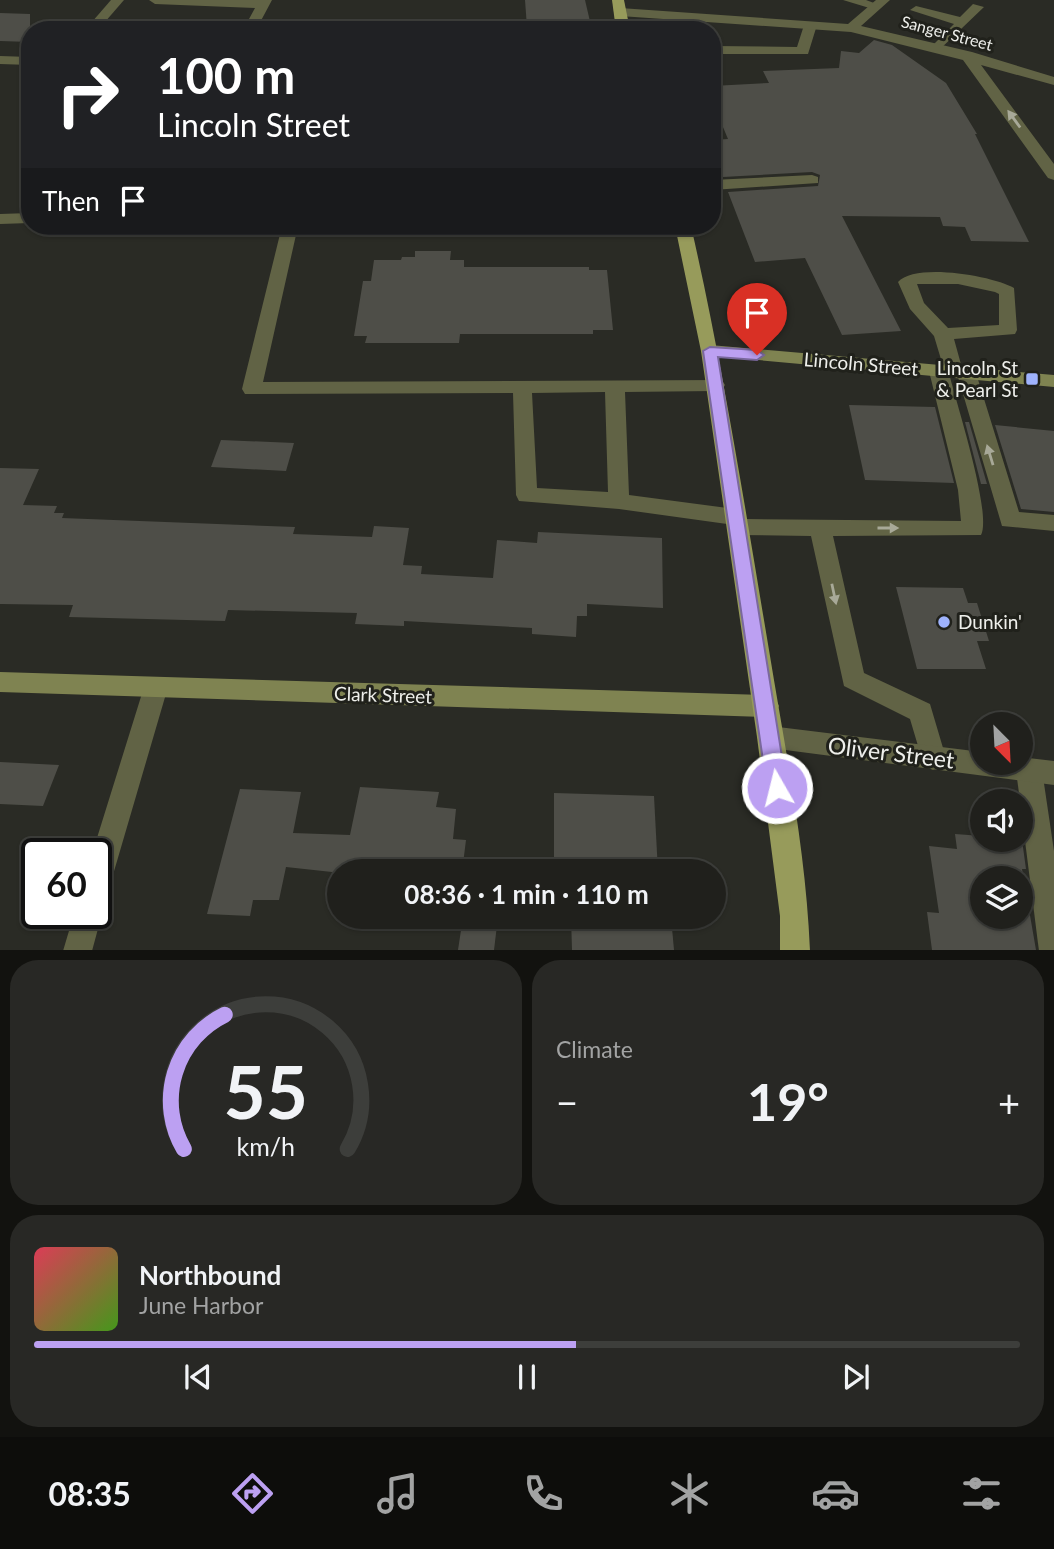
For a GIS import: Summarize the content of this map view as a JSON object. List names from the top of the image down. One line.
{"streets":{"street":["Sanger Street","Lincoln Street","Clark Street","Oliver Street"]},"places":{"transit":["Lincoln St & Pearl St"],"other":["Dunkin'"]},"north":"bottom right","page":{"turn":["100 m","Lincoln Street"],"then":"Then","limit":"60","trip":"08:36 · 1 min · 110 m","tile":"Climate","heat":["−","19°","+"],"song":["Northbound","June Harbor"],"tabs":"08:35","gauge":["55","km/h"]}}
